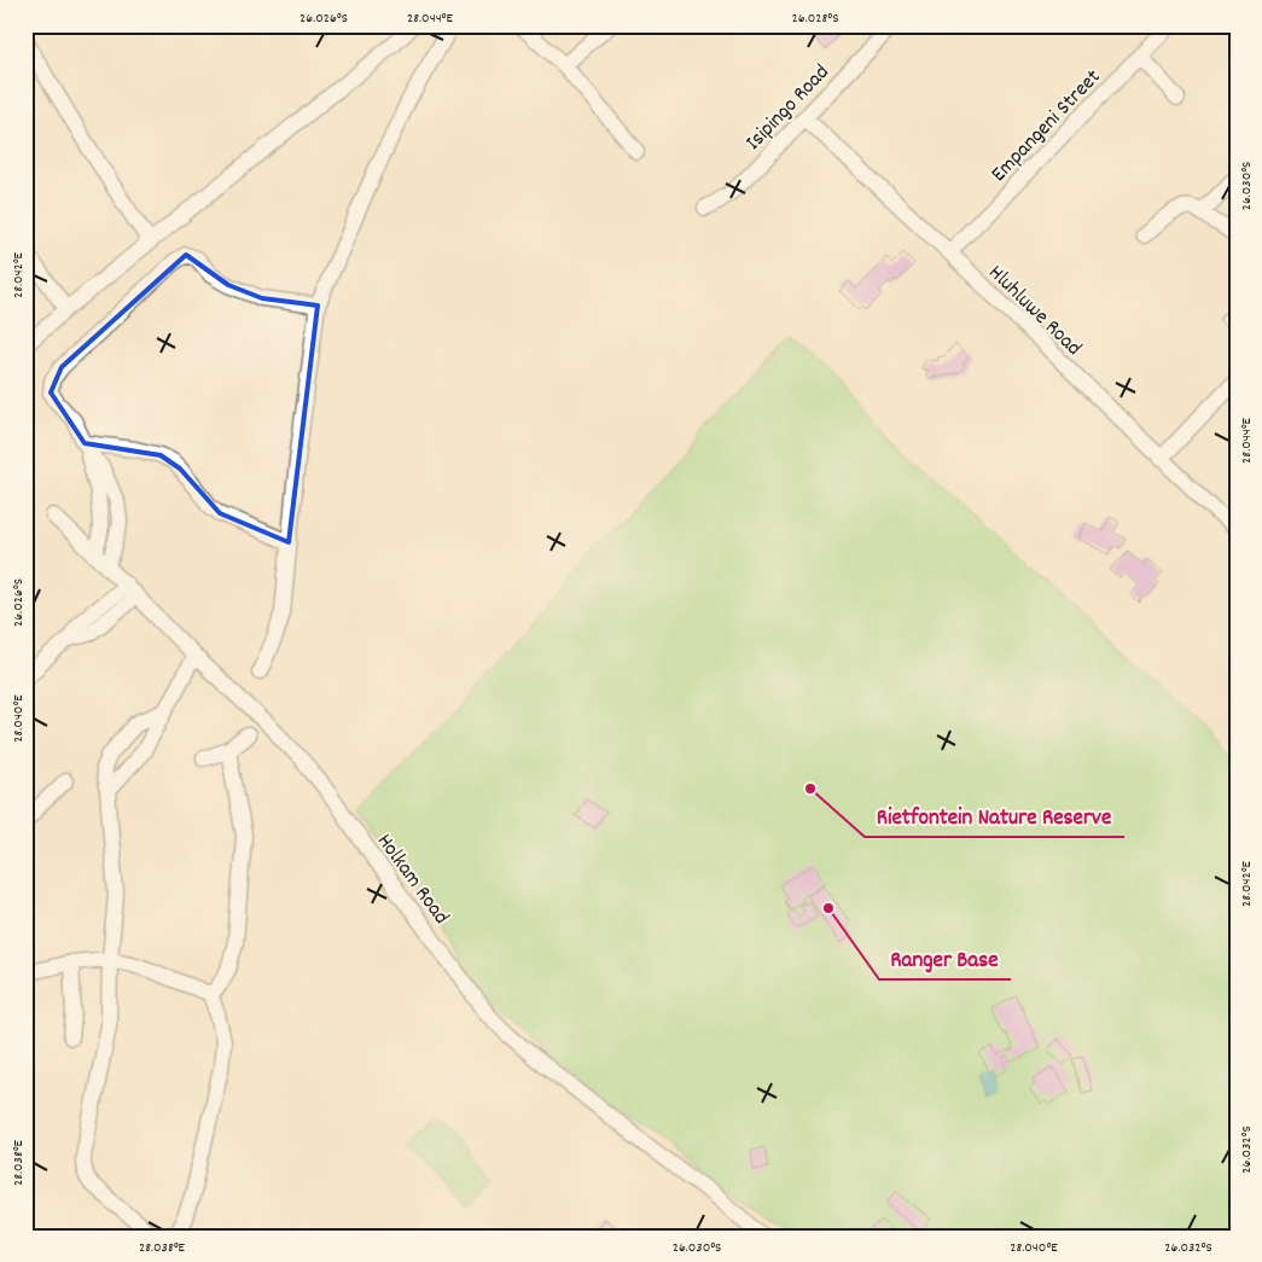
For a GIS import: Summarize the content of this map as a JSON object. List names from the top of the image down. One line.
{"streets":{"street":["Isipingo Road","Empangeni Street","Hluhluwe Road","Holkam Road"]},"crossings":[["Isipingo Road","Hluhluwe Road"],["Empangeni Street","Hluhluwe Road"]],"places":["Rietfontein Nature Reserve","Ranger Base"],"coordinates":["26.026°S","28.044°E","26.028°S","26.030°S","28.042°E","28.040°E","26.032°S","28.038°E"]}
